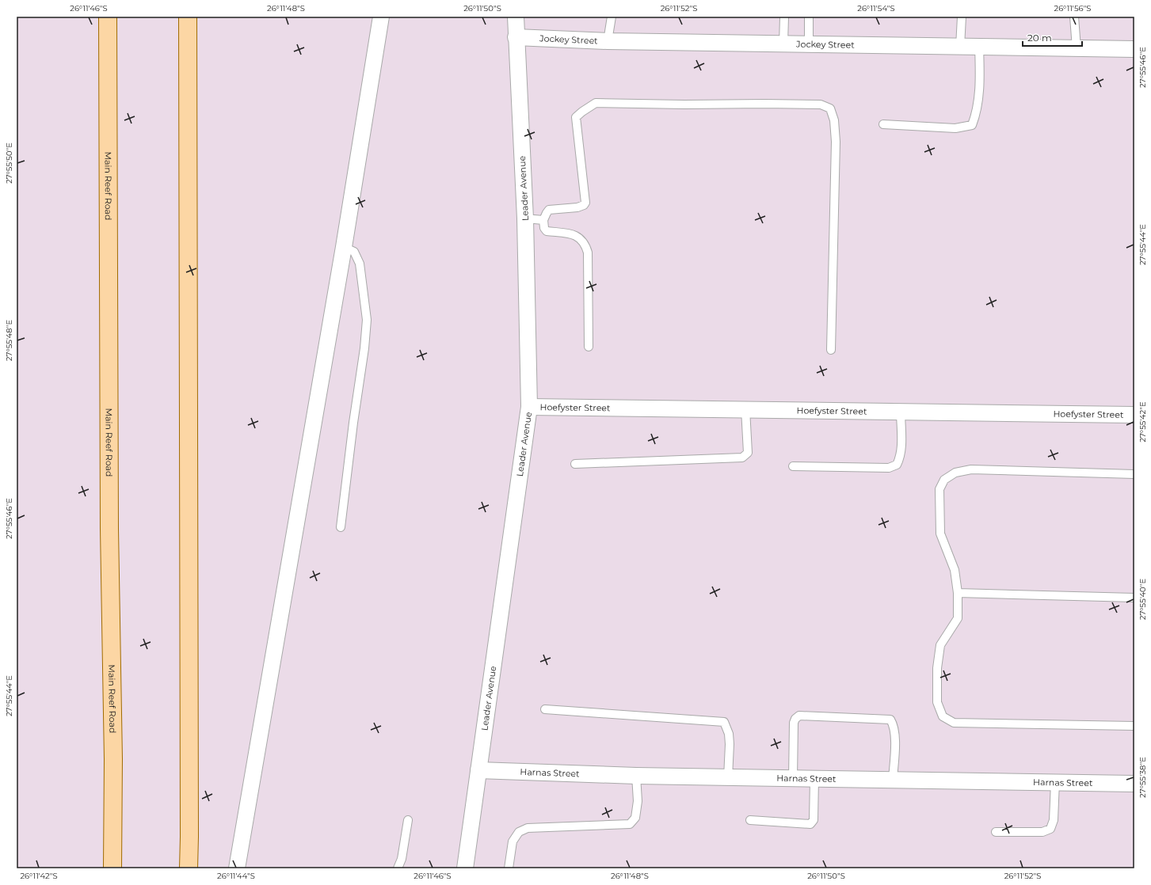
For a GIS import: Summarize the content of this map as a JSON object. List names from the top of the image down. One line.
{"streets":{"main road":["Main Reef Road"],"street":["Jockey Street","Leader Avenue","Hoefyster Street","Harnas Street"]},"crossings":[["Jockey Street","Leader Avenue"],["Leader Avenue","Hoefyster Street"],["Leader Avenue","Harnas Street"]],"scale_bar":"20 m","coordinates":["26°11'46\"S","26°11'48\"S","26°11'50\"S","26°11'52\"S","26°11'54\"S","26°11'56\"S","27°55'46\"E","27°55'50\"E","27°55'44\"E","27°55'48\"E","27°55'42\"E","27°55'40\"E","27°55'38\"E","26°11'42\"S","26°11'44\"S"]}
